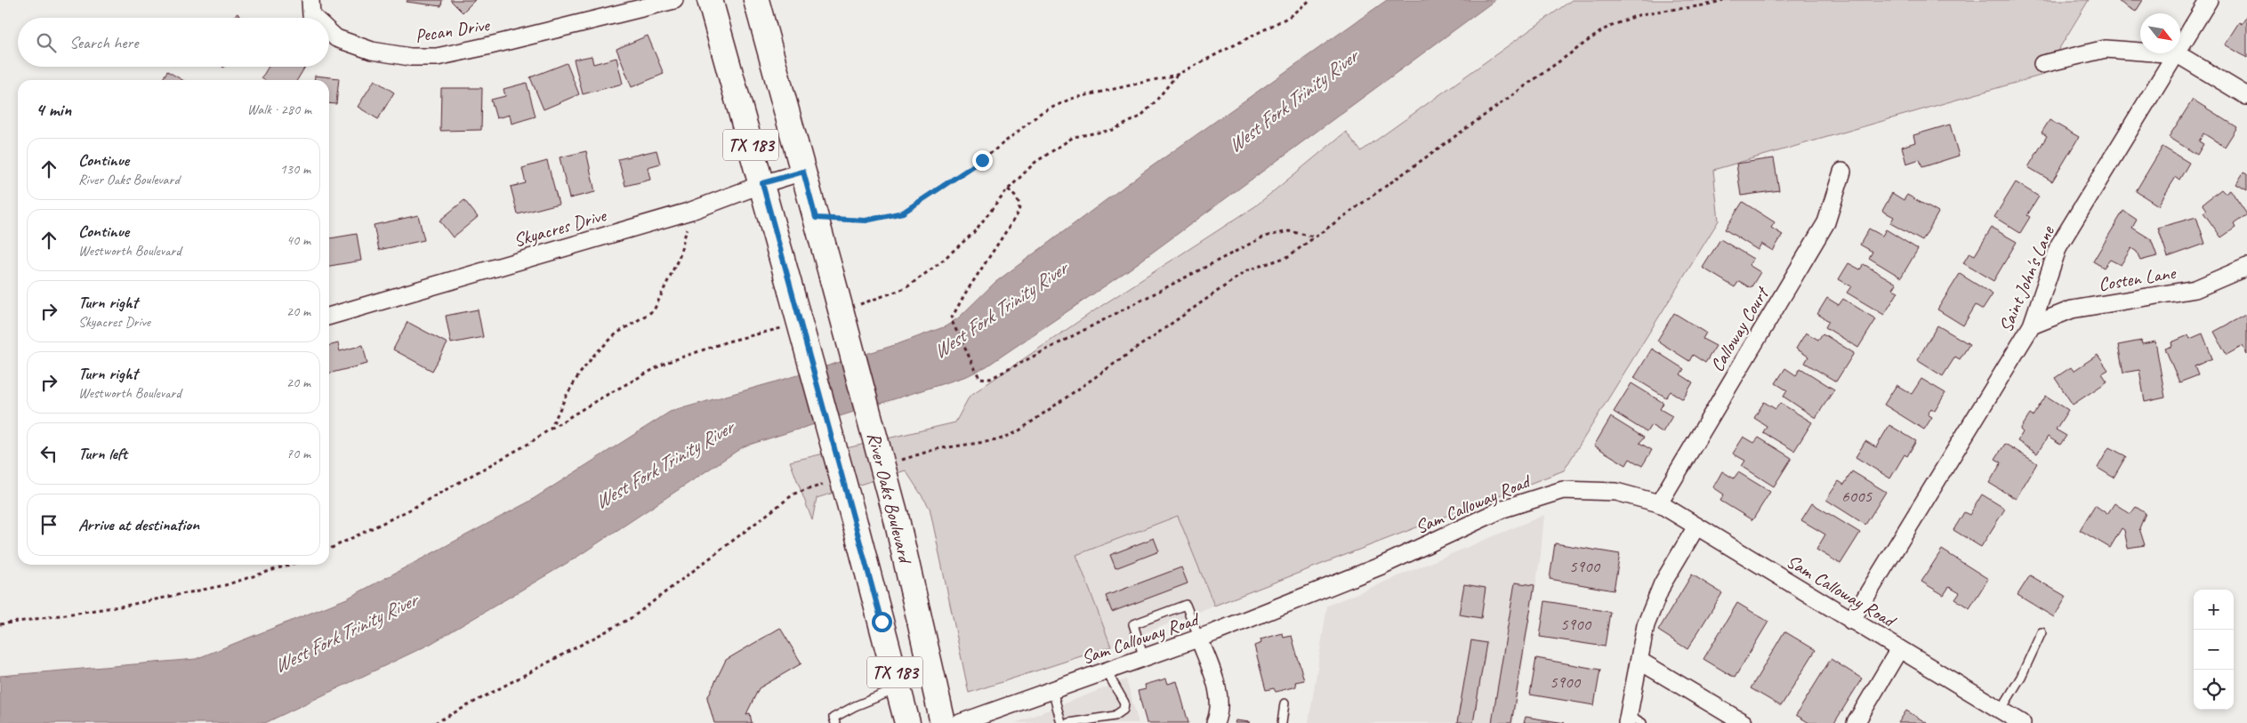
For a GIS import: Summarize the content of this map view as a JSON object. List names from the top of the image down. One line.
{"streets":{"main road":["TX 183","River Oaks Boulevard"],"street":["Pecan Drive","Skyacres Drive","Costen Lane","Saint John's Lane","Calloway Court","Sam Calloway Road"]},"crossings":[["TX 183","Skyacres Drive"],["TX 183","River Oaks Boulevard"],["Skyacres Drive","River Oaks Boulevard"],["Costen Lane","Saint John's Lane"],["Saint John's Lane","Sam Calloway Road"],["Calloway Court","Sam Calloway Road"]],"water":["West Fork Trinity River"],"house_numbers":["6005","5900","5900","5900"],"north":"bottom right","page":{"search":"Search here","heading":["4 min","Walk · 280 m"],"list":[["Continue","River Oaks Boulevard","130 m"],["Continue","Westworth Boulevard","40 m"],["Turn right","Skyacres Drive","20 m"],["Turn right","Westworth Boulevard","20 m"],["Turn left","70 m"],"Arrive at destination"],"map_buttons":["+","−"]}}
